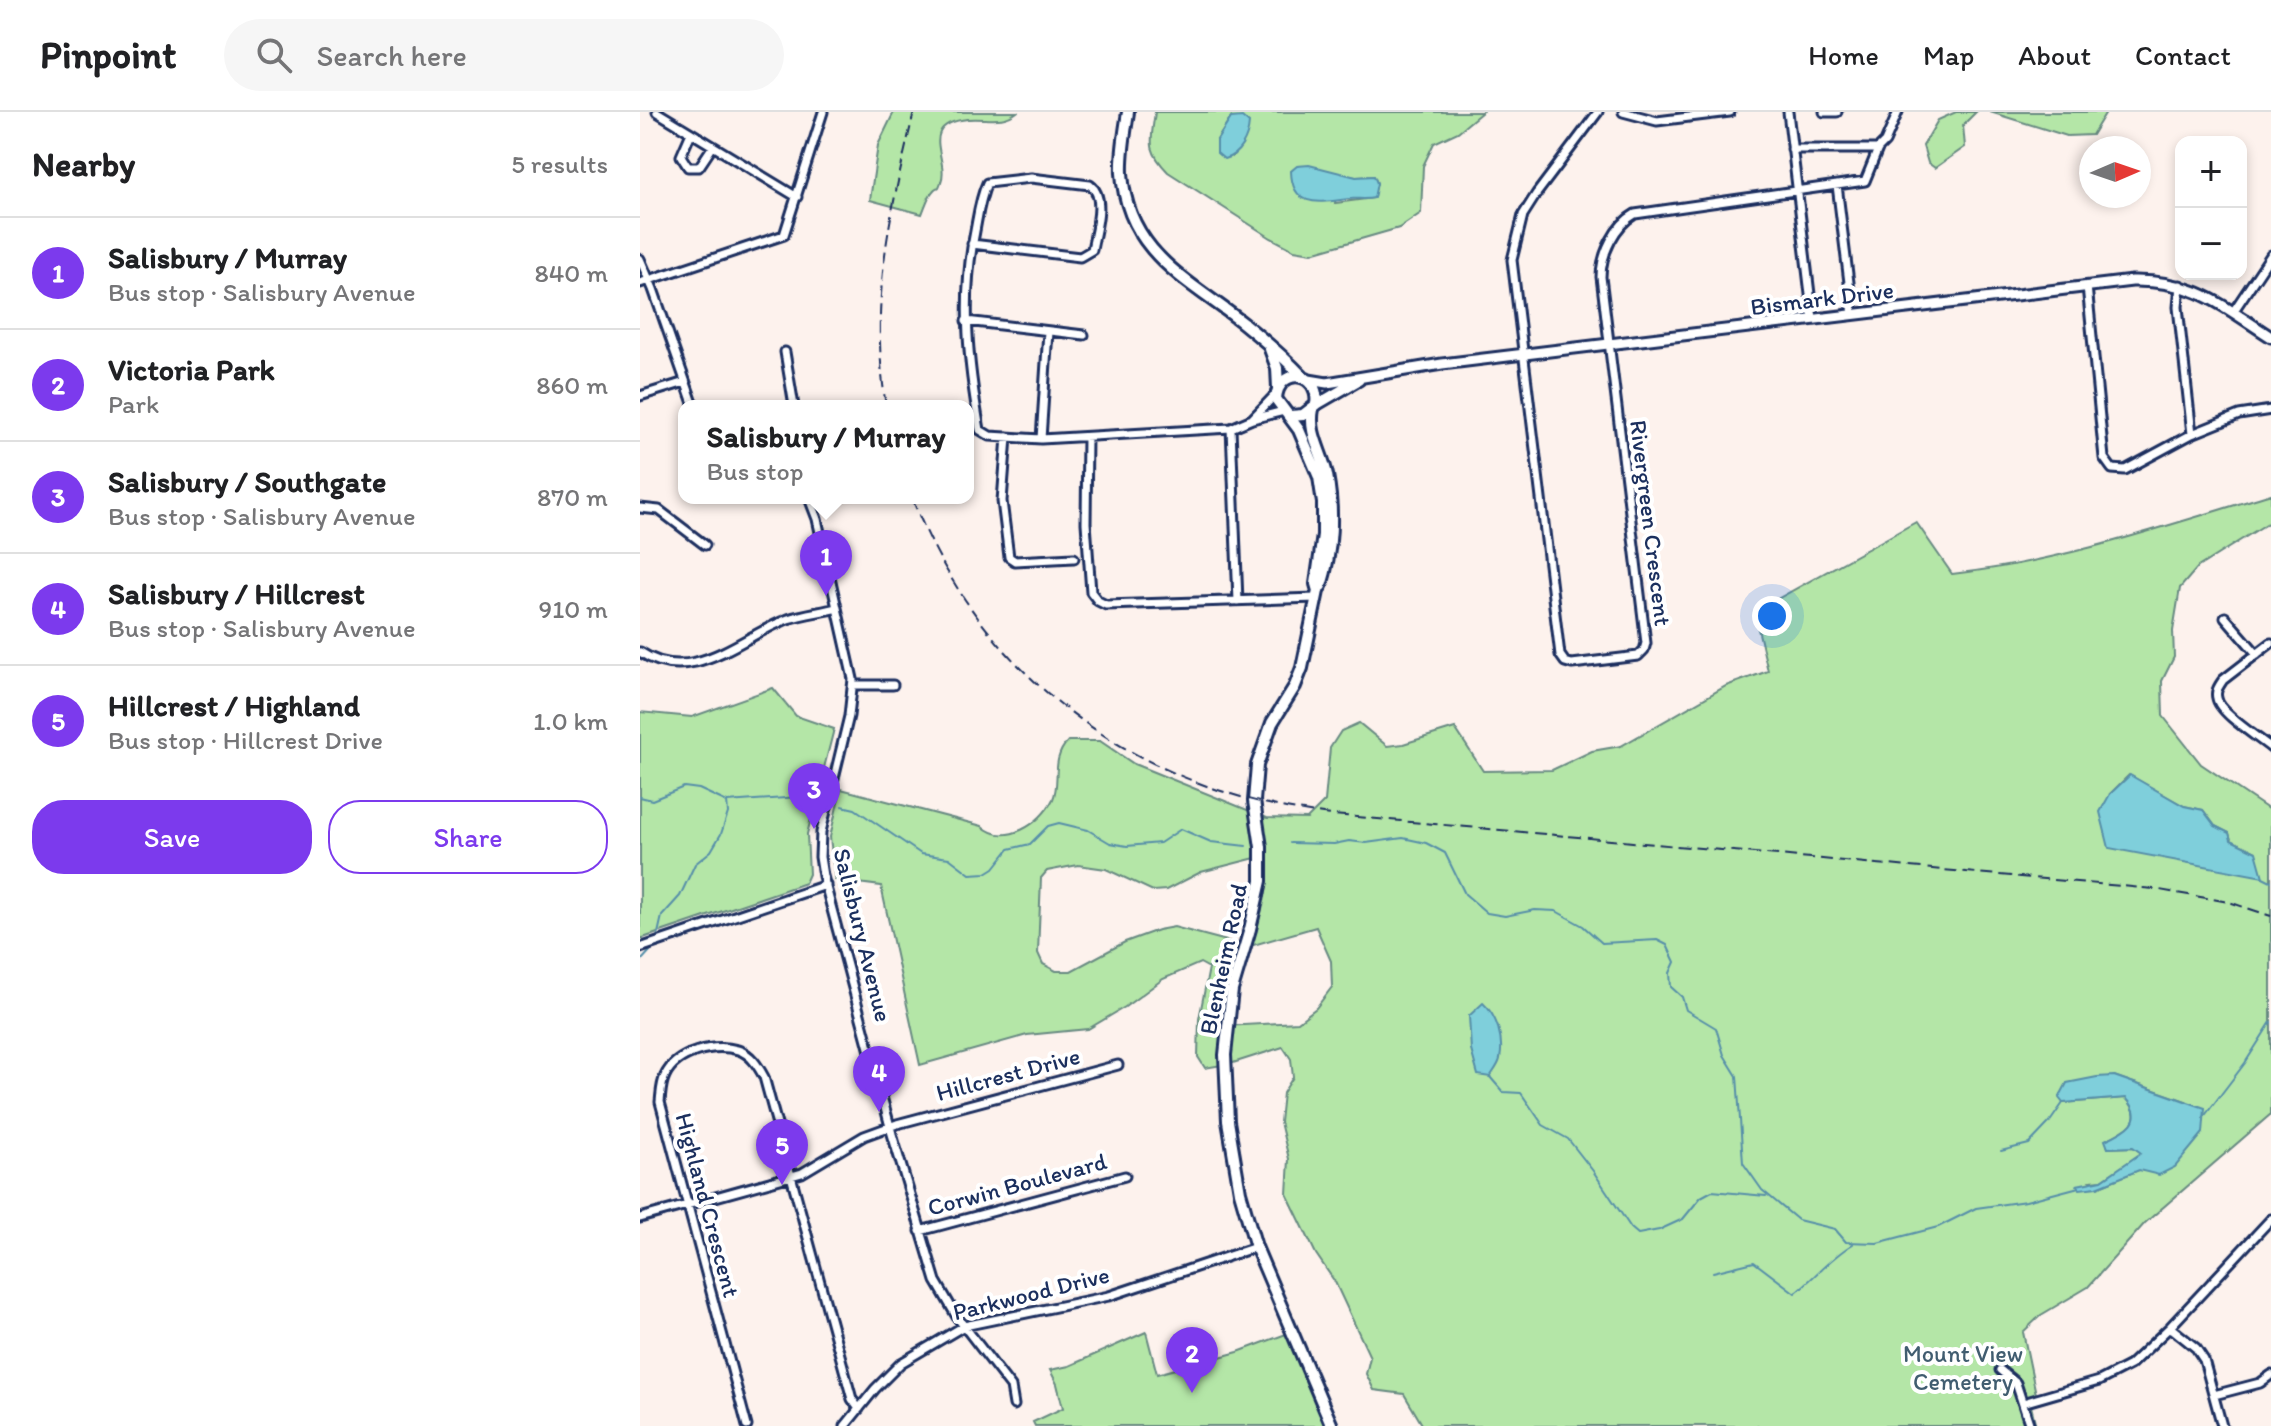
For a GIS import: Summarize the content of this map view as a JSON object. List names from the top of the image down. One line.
{"streets":{"main road":["Blenheim Road"],"street":["Bismark Drive","Rivergreen Crescent","Salisbury Avenue","Hillcrest Drive","Corwin Boulevard","Highland Crescent","Parkwood Drive"]},"crossings":[["Bismark Drive","Rivergreen Crescent"],["Bismark Drive","Blenheim Road"],["Salisbury Avenue","Hillcrest Drive"],["Salisbury Avenue","Corwin Boulevard"],["Salisbury Avenue","Parkwood Drive"],["Blenheim Road","Parkwood Drive"],["Hillcrest Drive","Highland Crescent"],["Highland Crescent","Parkwood Drive"]],"parks":["Mount View Cemetery"],"north":"right","page":{"header":"Pinpoint","search":"Search here","nav":["Home","Map","About","Contact"],"heading":["Nearby","5 results"],"map_buttons":["+","−"],"list":[{"mark":"1","name":"Salisbury / Murray","note":"Bus stop · Salisbury Avenue","value":"840 m"},{"mark":"2","name":"Victoria Park","note":"Park","value":"860 m"},{"mark":"3","name":"Salisbury / Southgate","note":"Bus stop · Salisbury Avenue","value":"870 m"},{"mark":"4","name":"Salisbury / Hillcrest","note":"Bus stop · Salisbury Avenue","value":"910 m"},{"mark":"5","name":"Hillcrest / Highland","note":"Bus stop · Hillcrest Drive","value":"1.0 km"}],"popup":["Salisbury / Murray","Bus stop"],"pins":["1","3","4","5","2"],"buttons":["Save","Share"]}}
